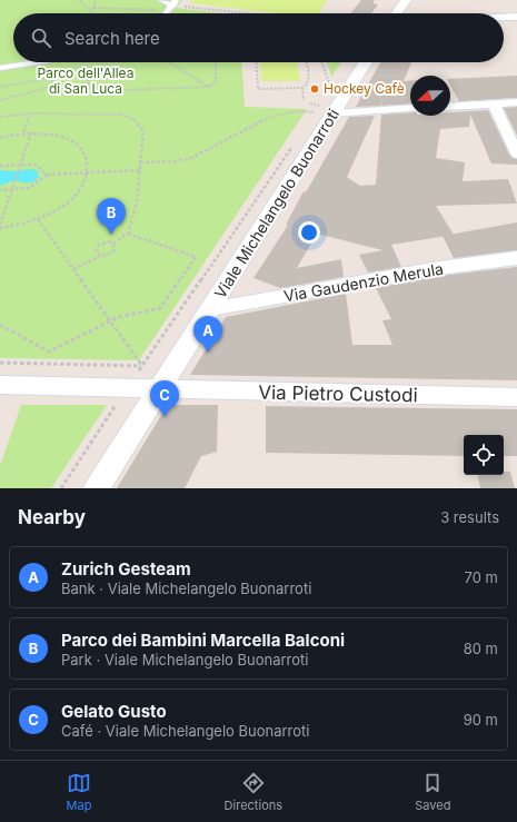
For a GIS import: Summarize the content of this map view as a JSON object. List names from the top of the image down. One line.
{"streets":{"street":["Viale Michelangelo Buonarroti","Via Gaudenzio Merula","Via Pietro Custodi"]},"crossings":[["Viale Michelangelo Buonarroti","Via Gaudenzio Merula"],["Viale Michelangelo Buonarroti","Via Pietro Custodi"]],"parks":["Parco dell'Allea di San Luca"],"places":["Hockey Cafè"],"north":"left","page":{"search":"Search here","pins":["B","A","C"],"heading":["Nearby","3 results"],"list":[{"mark":"A","name":"Zurich Gesteam","note":"Bank · Viale Michelangelo Buonarroti","value":"70 m"},{"mark":"B","name":"Parco dei Bambini Marcella Balconi","note":"Park · Viale Michelangelo Buonarroti","value":"80 m"},{"mark":"C","name":"Gelato Gusto","note":"Café · Viale Michelangelo Buonarroti","value":"90 m"}],"nav":["Map","Directions","Saved"]}}
